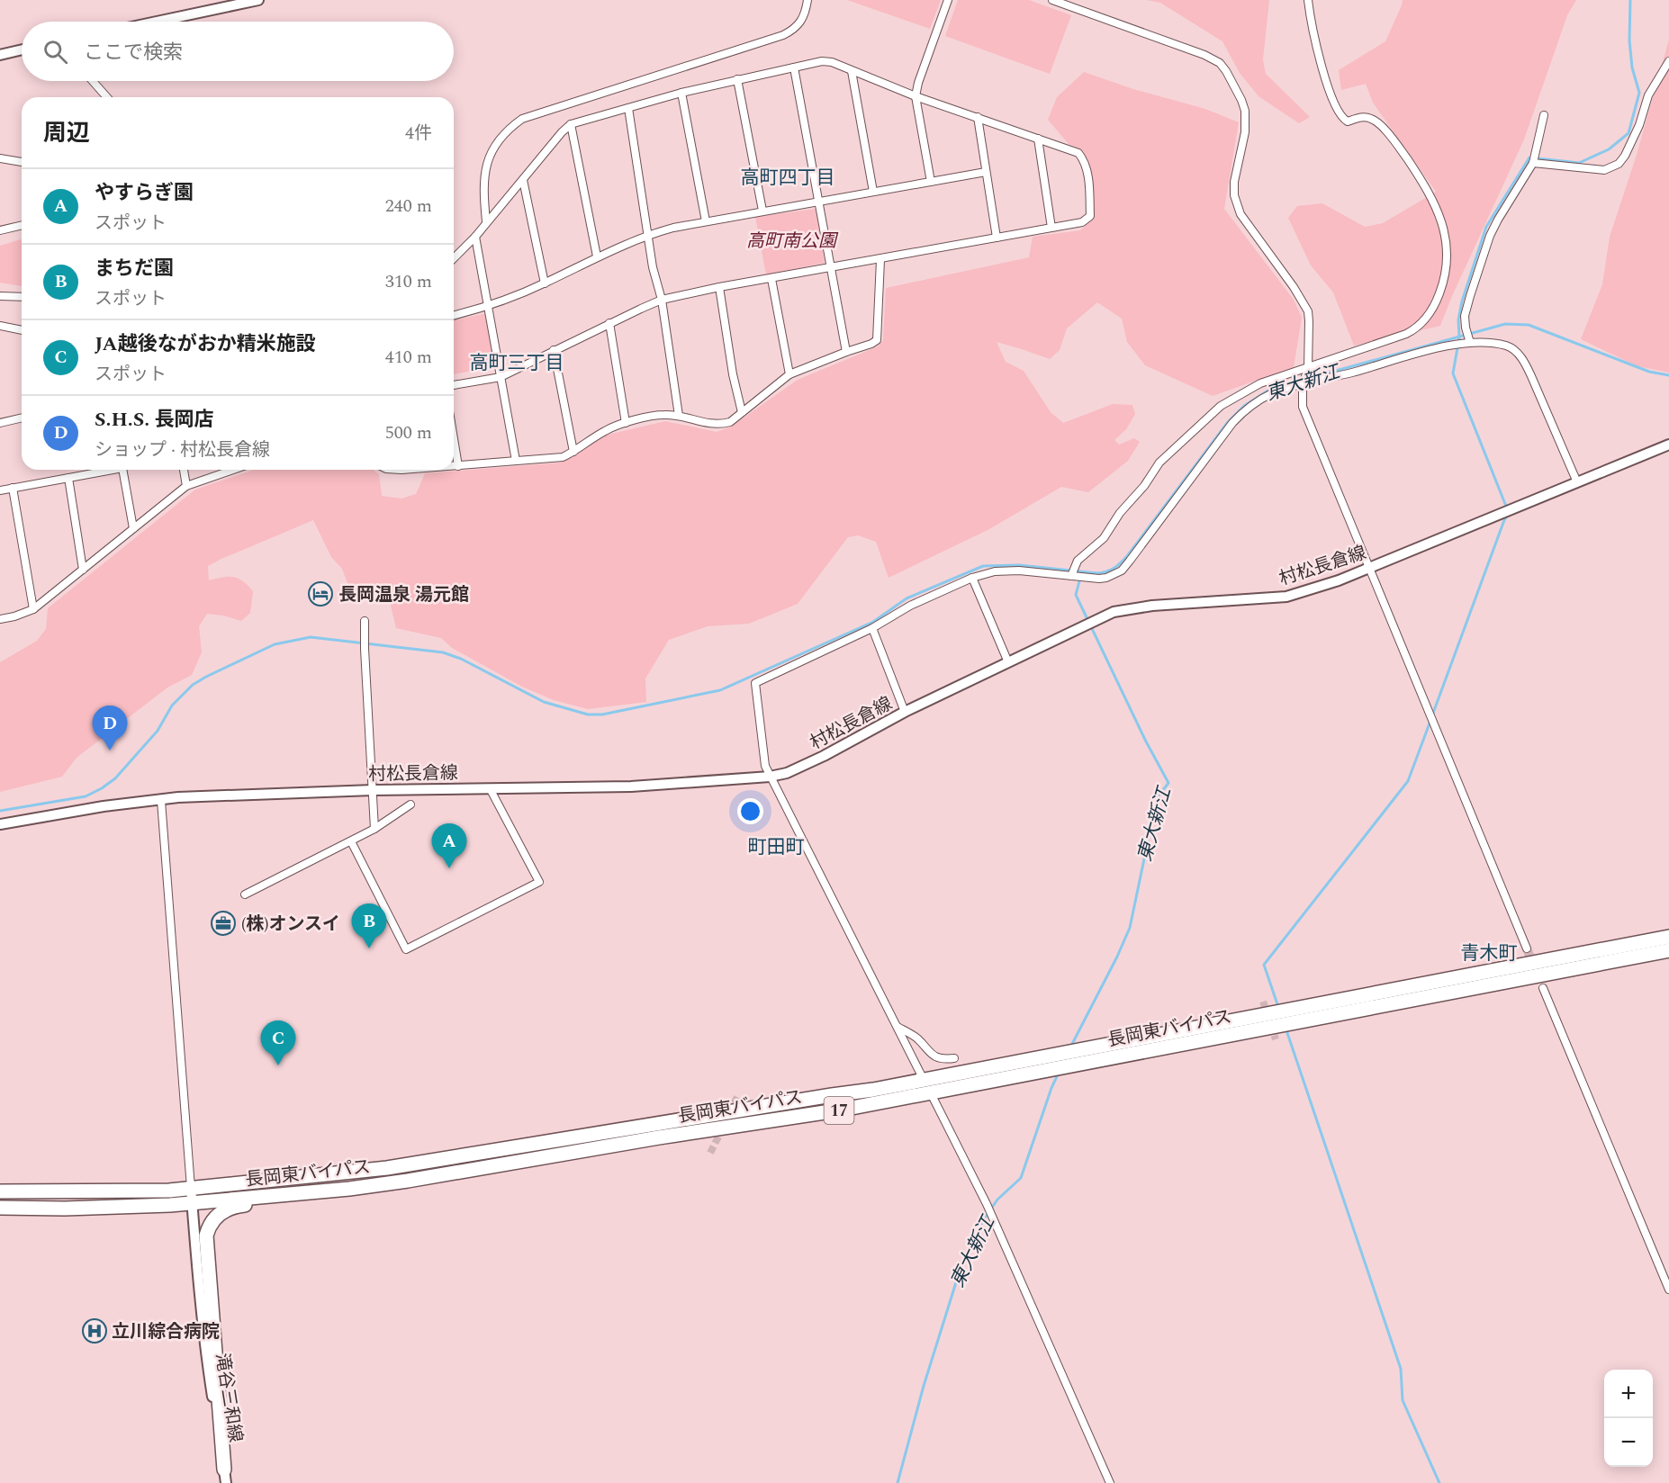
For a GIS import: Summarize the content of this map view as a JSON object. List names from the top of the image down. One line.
{"streets":{"highway":["長岡東バイパス","17"],"main road":["村松長倉線","滝谷三和線"]},"crossings":[["長岡東バイパス","滝谷三和線"]],"districts":["高町四丁目","高町三丁目","町田町","青木町"],"water":["東大新江"],"parks":["高町南公園"],"places":{"hotel":["長岡温泉 湯元館"],"office":["(株)オンスイ"],"hospital":["立川綜合病院"]},"page":{"search":"ここで検索","heading":["周辺","4件"],"list":[{"mark":"A","name":"やすらぎ園","note":"スポット","value":"240 m"},{"mark":"B","name":"まちだ園","note":"スポット","value":"310 m"},{"mark":"C","name":"JA越後ながおか精米施設","note":"スポット","value":"410 m"},{"mark":"D","name":"S.H.S. 長岡店","note":"ショップ · 村松長倉線","value":"500 m"}],"pins":["D","A","B","C"],"map_buttons":["+","−"]}}
